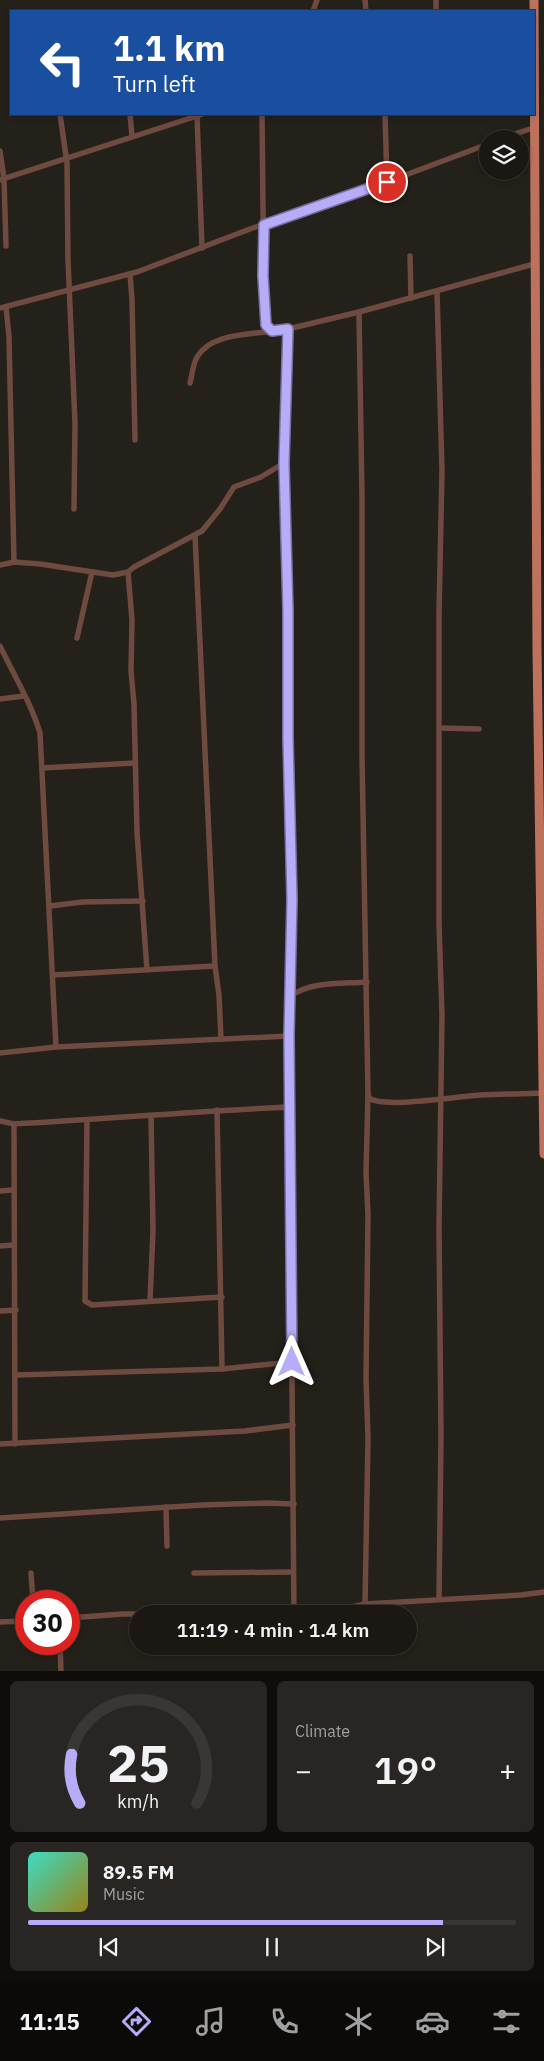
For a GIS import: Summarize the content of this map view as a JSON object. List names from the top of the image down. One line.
{"page":{"turn":["1.1 km","Turn left"],"limit":"30","trip":"11:19 · 4 min · 1.4 km","tile":"Climate","heat":["−","19°","+"],"song":["89.5 FM","Music"],"tabs":"11:15","gauge":["25","km/h"]}}
